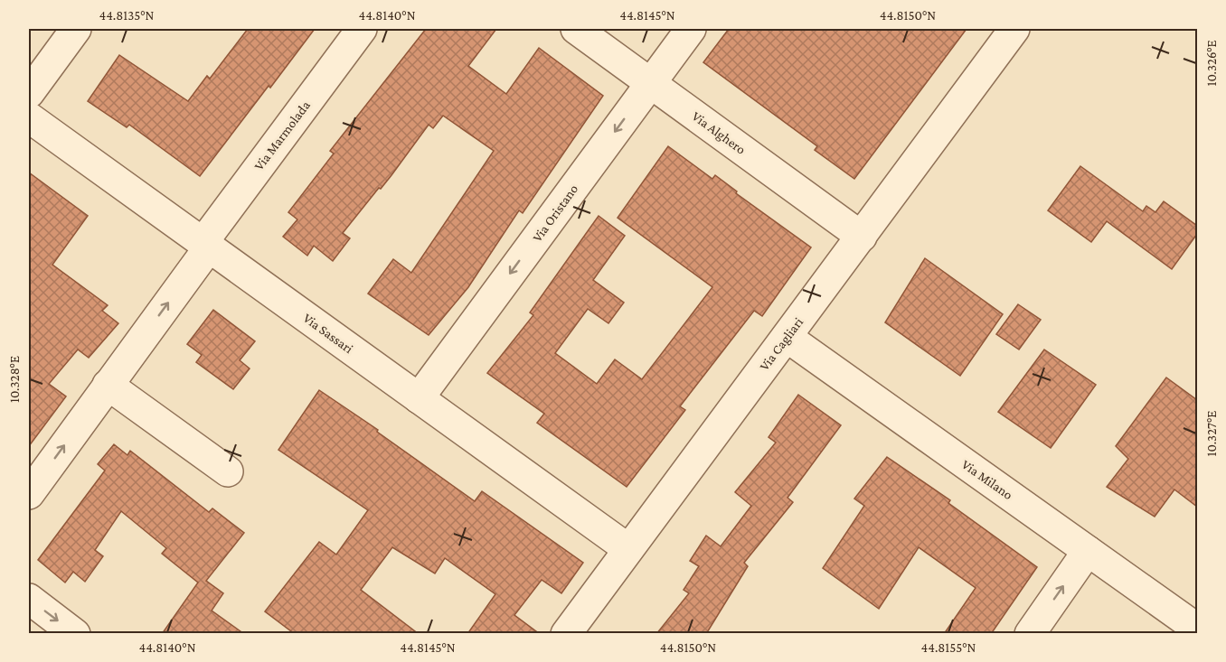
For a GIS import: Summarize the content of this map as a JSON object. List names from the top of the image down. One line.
{"streets":{"street":["Via Alghero","Via Marmolada","Via Oristano","Via Sassari","Via Cagliari","Via Milano"]},"crossings":[["Via Alghero","Via Oristano"],["Via Alghero","Via Cagliari"],["Via Marmolada","Via Sassari"],["Via Oristano","Via Sassari"],["Via Sassari","Via Cagliari"],["Via Cagliari","Via Milano"]],"one_way":["Via Marmolada","Via Oristano"],"coordinates":["44.8135°N","44.8140°N","44.8145°N","44.8150°N","10.326°E","10.328°E","10.327°E","44.8155°N"]}
